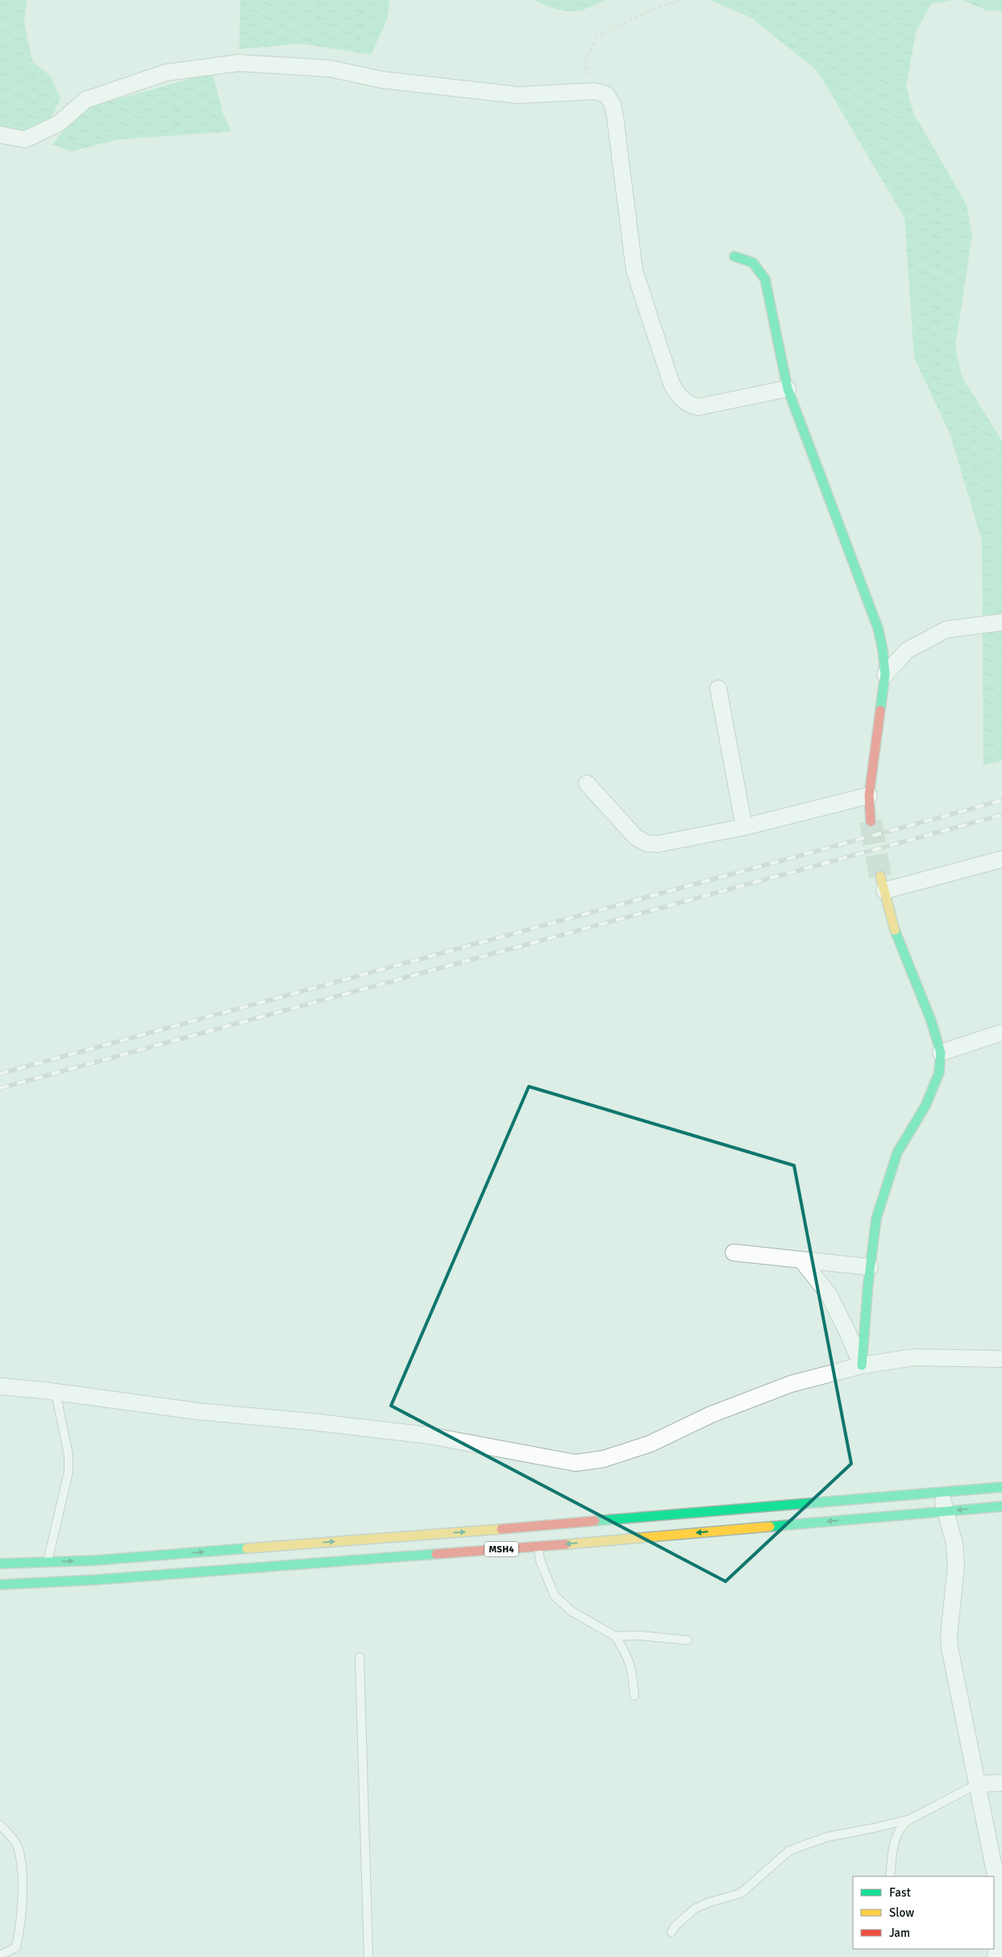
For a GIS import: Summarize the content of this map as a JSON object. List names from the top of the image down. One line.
{"streets":{"main road":["MSH4"]},"legend":["Fast","Slow","Jam"]}
